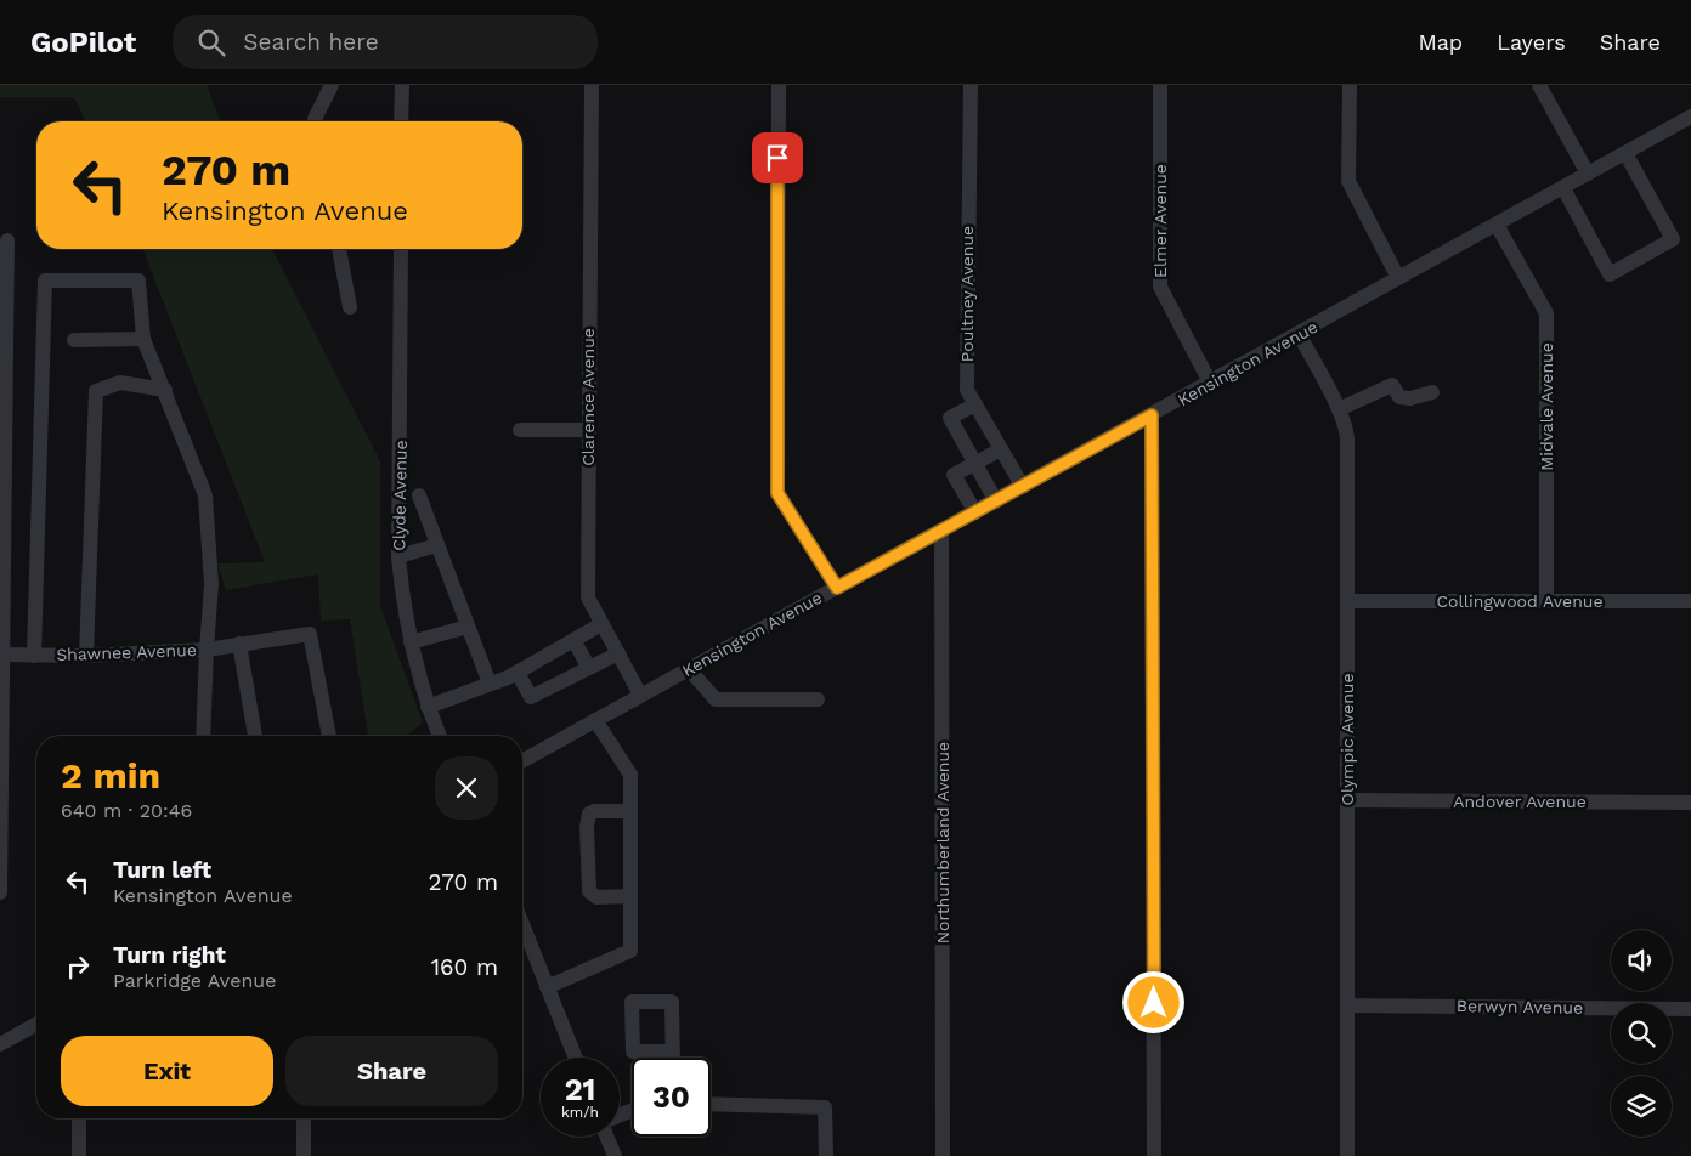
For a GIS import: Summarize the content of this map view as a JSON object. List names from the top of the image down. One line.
{"streets":{"street":["Elmer Avenue","Poultney Avenue","Kensington Avenue","Clarence Avenue","Midvale Avenue","Clyde Avenue","Collingwood Avenue","Shawnee Avenue","Olympic Avenue","Andover Avenue","Northumberland Avenue","Berwyn Avenue"]},"crossings":[["Elmer Avenue","Kensington Avenue"],["Poultney Avenue","Kensington Avenue"],["Kensington Avenue","Clarence Avenue"],["Kensington Avenue","Midvale Avenue"],["Kensington Avenue","Olympic Avenue"],["Kensington Avenue","Northumberland Avenue"],["Midvale Avenue","Collingwood Avenue"],["Collingwood Avenue","Olympic Avenue"],["Olympic Avenue","Andover Avenue"],["Olympic Avenue","Berwyn Avenue"]],"page":{"header":"GoPilot","search":"Search here","nav":["Map","Layers","Share"],"turn":["270 m","Kensington Avenue"],"heading":["2 min","640 m · 20:46"],"list":[{"name":"Turn left","note":"Kensington Avenue","value":"270 m"},{"name":"Turn right","note":"Parkridge Avenue","value":"160 m"}],"buttons":["Exit","Share"],"speed":"21 km/h","limit":"30"}}
